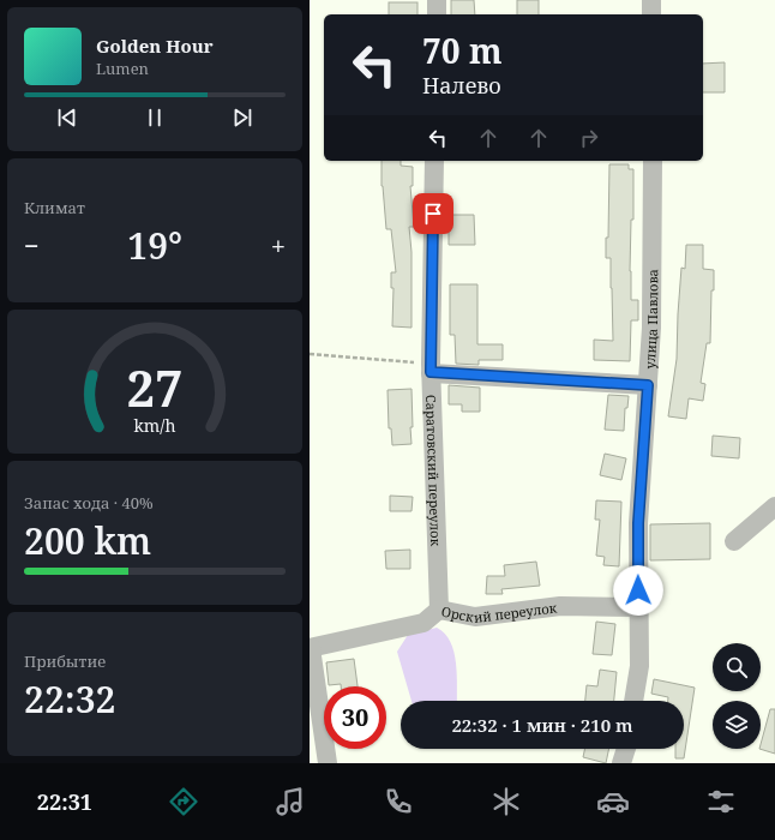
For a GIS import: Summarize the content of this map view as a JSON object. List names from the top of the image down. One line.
{"streets":{"street":["улица Павлова","Саратовский переулок","Орский переулок"]},"crossings":[["улица Павлова","Орский переулок"],["Саратовский переулок","Орский переулок"]],"page":{"turn":["70 m","Налево"],"song":["Golden Hour","Lumen"],"tile":["Климат",["Запас хода · 40%","200 km"],["Прибытие","22:32"]],"heat":["−","19°","+"],"limit":"30","trip":"22:32 · 1 мин · 210 m","tabs":"22:31","gauge":["27","km/h"]}}
